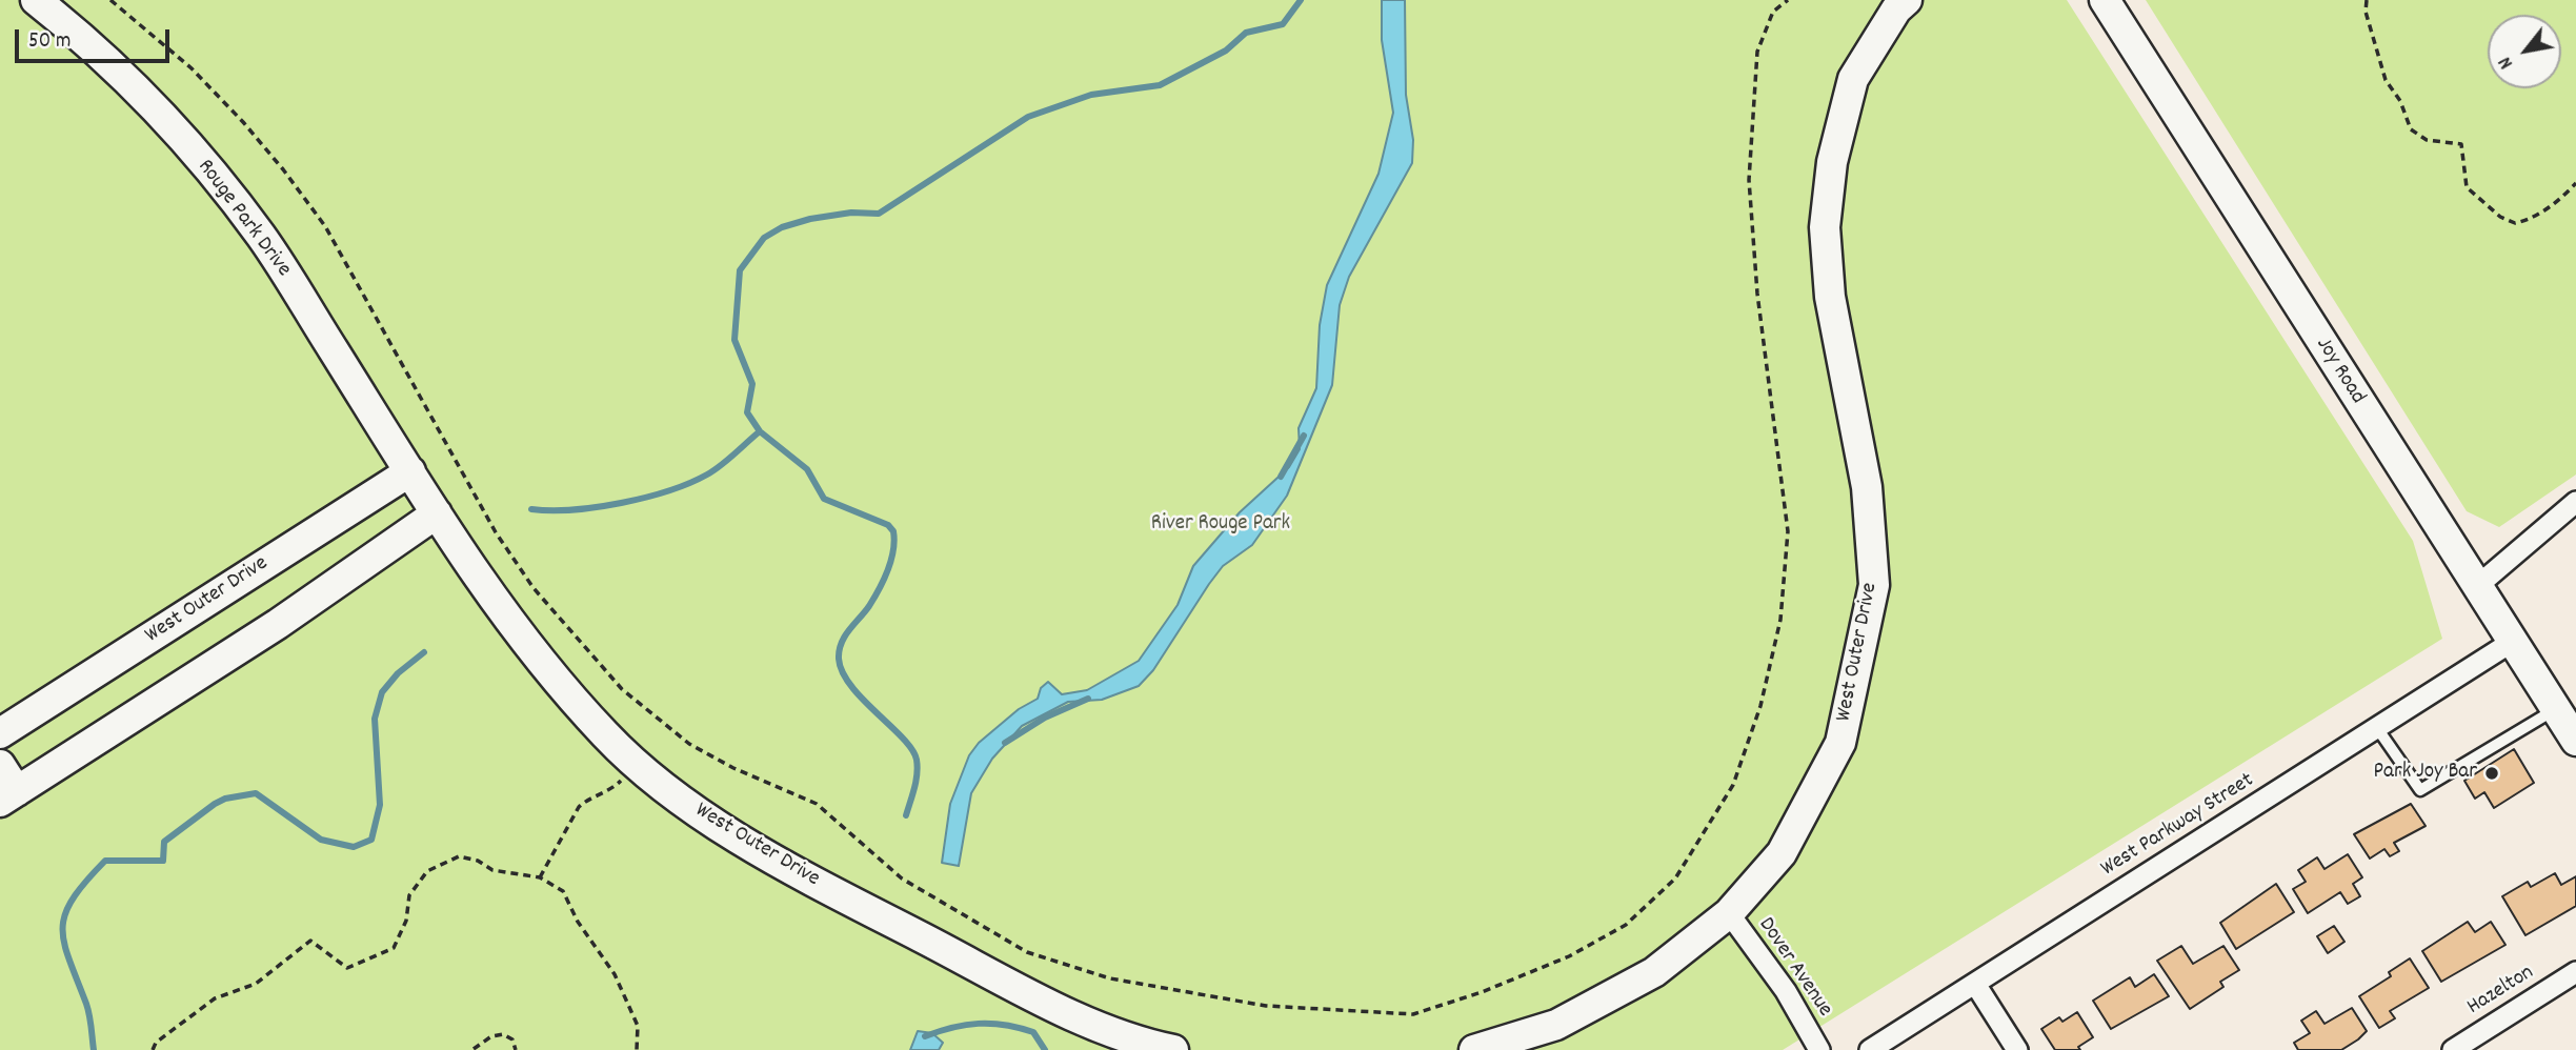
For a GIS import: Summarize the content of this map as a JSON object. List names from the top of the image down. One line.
{"streets":{"main road":["Rouge Park Drive","Joy Road","West Outer Drive"],"street":["West Parkway Street","Dover Avenue","Hazelton"]},"crossings":[["Rouge Park Drive","West Outer Drive"],["Joy Road","West Parkway Street"],["West Outer Drive","Dover Avenue"]],"parks":["River Rouge Park"],"places":["Park Joy Bar"],"scale_bar":"50 m","north":"bottom left"}
